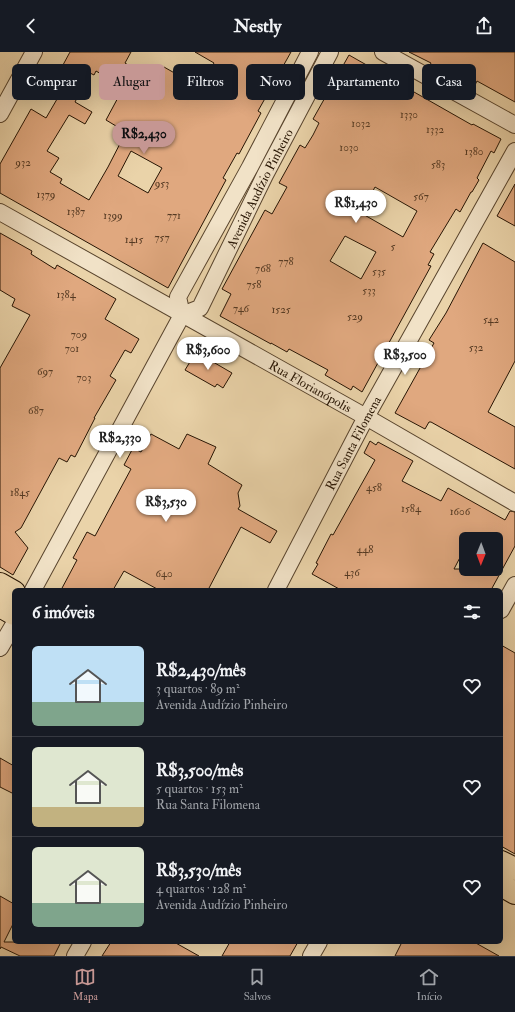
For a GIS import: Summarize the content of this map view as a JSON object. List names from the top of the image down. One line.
{"streets":{"street":["Avenida Audízio Pinheiro","Rua Florianópolis","Rua Santa Filomena"]},"crossings":[["Avenida Audízio Pinheiro","Rua Florianópolis"],["Rua Florianópolis","Rua Santa Filomena"]],"house_numbers":["1330","1032","1332","1030","1380","932","583","953","1379","567","1387","1399","771","757","1415","5","778","768","535","758","533","1384","746","1525","529","542","709","532","701","697","703","687","458","1845","1584","1606","448","436","640"],"north":"bottom","page":{"header":"Nestly","chip":["Comprar","Alugar","Filtros","Novo","Apartamento","Casa"],"price":["R$2,430","R$1,430","R$3,600","R$3,500","R$2,330","R$3,530"],"heading":"6 imóveis","list":[{"name":"R$2,430/mês","note":"3 quartos · 89 m² · Avenida Audízio Pinheiro"},{"name":"R$3,500/mês","note":"5 quartos · 153 m² · Rua Santa Filomena"},{"name":"R$3,530/mês","note":"4 quartos · 128 m² · Avenida Audízio Pinheiro"}],"tabs":["Mapa","Salvos","Início"]}}
